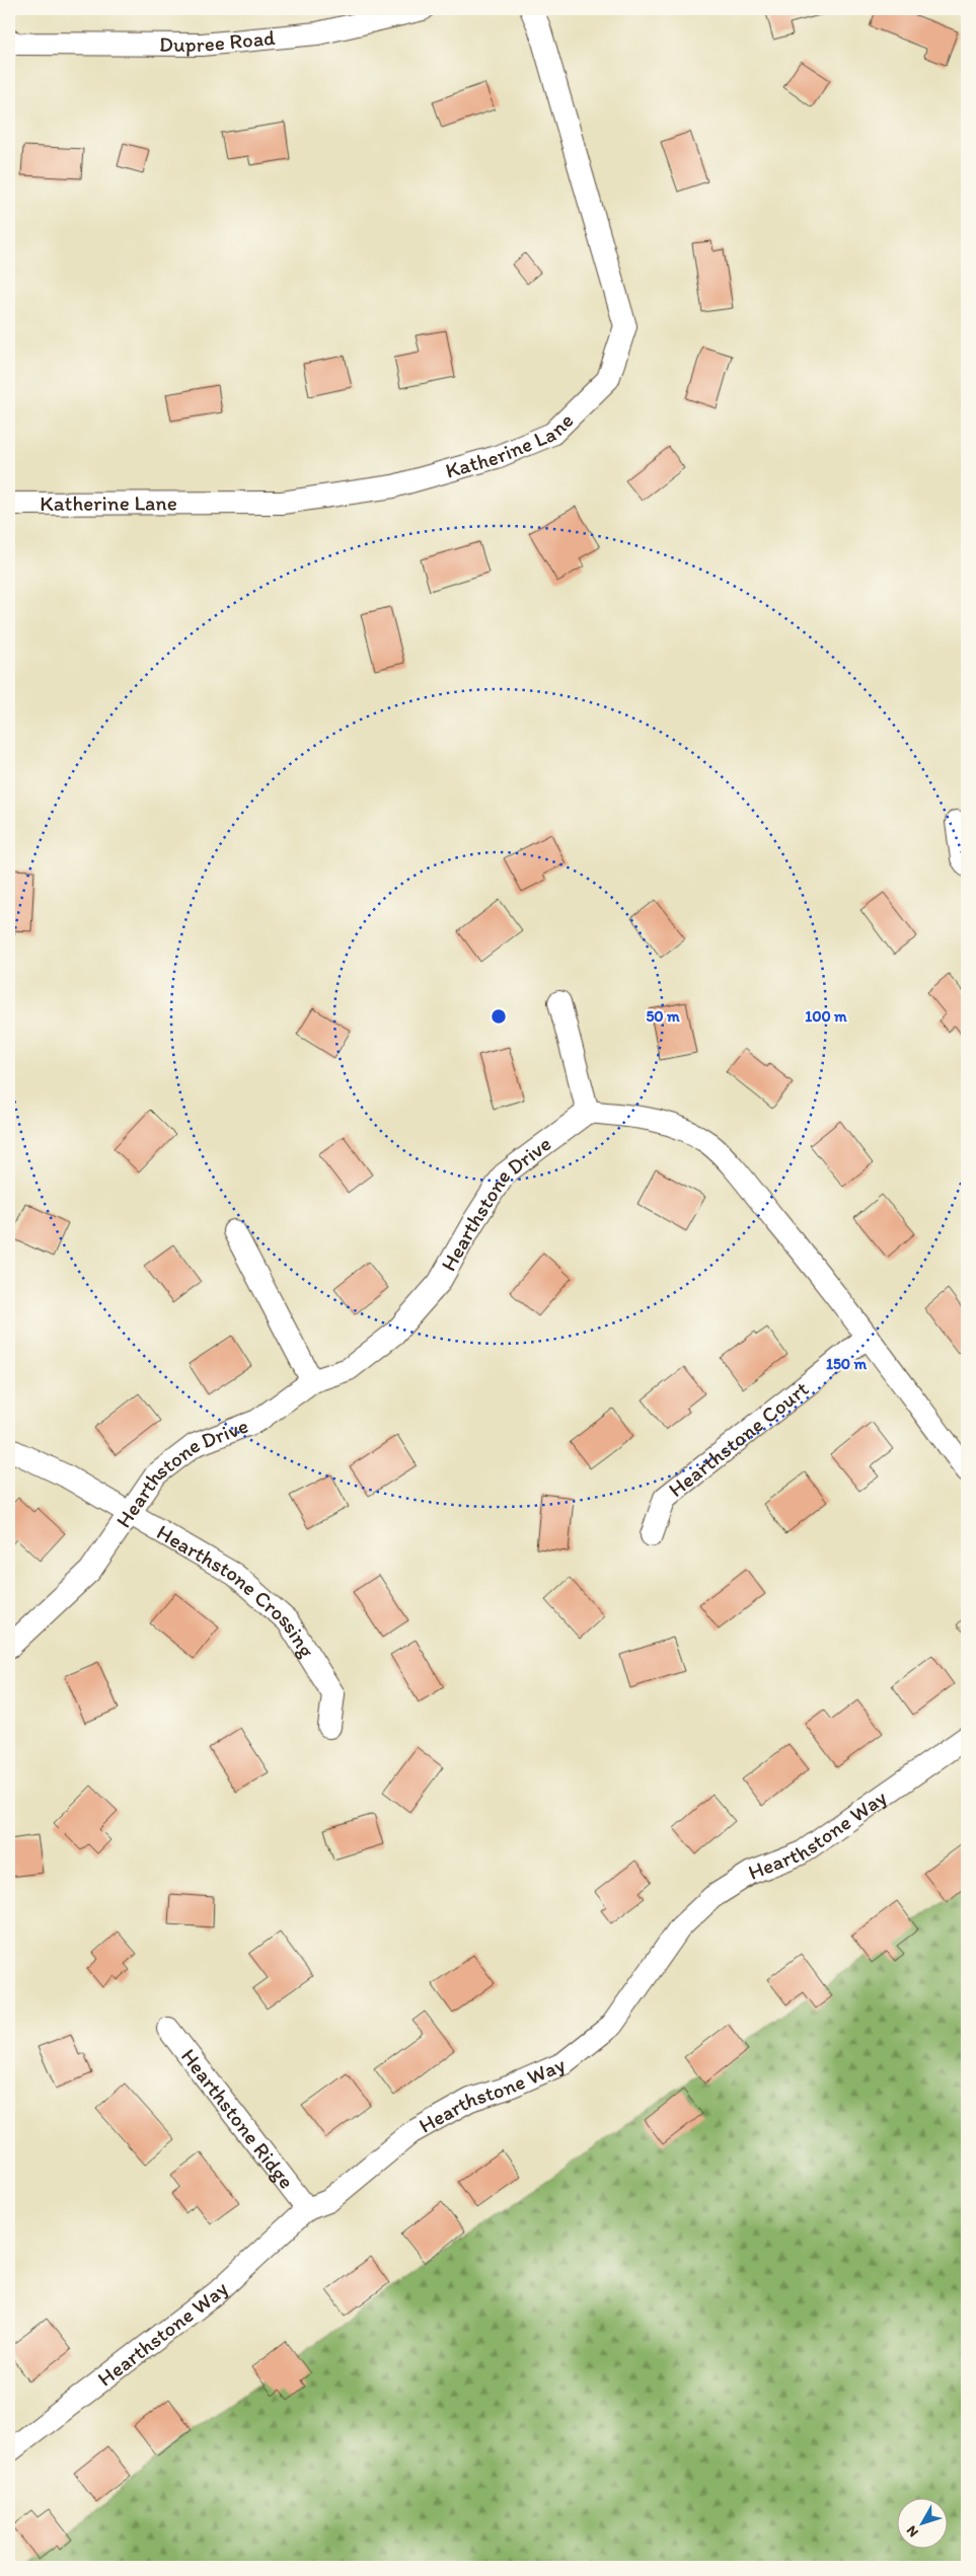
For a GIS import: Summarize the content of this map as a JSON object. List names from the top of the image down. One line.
{"streets":{"street":["Dupree Road","Katherine Lane","Hearthstone Drive","Hearthstone Court","Hearthstone Crossing","Hearthstone Way","Hearthstone Ridge"]},"crossings":[["Hearthstone Drive","Hearthstone Crossing"],["Hearthstone Way","Hearthstone Ridge"]],"north":"bottom left","rings":["50 m","100 m","150 m"]}
